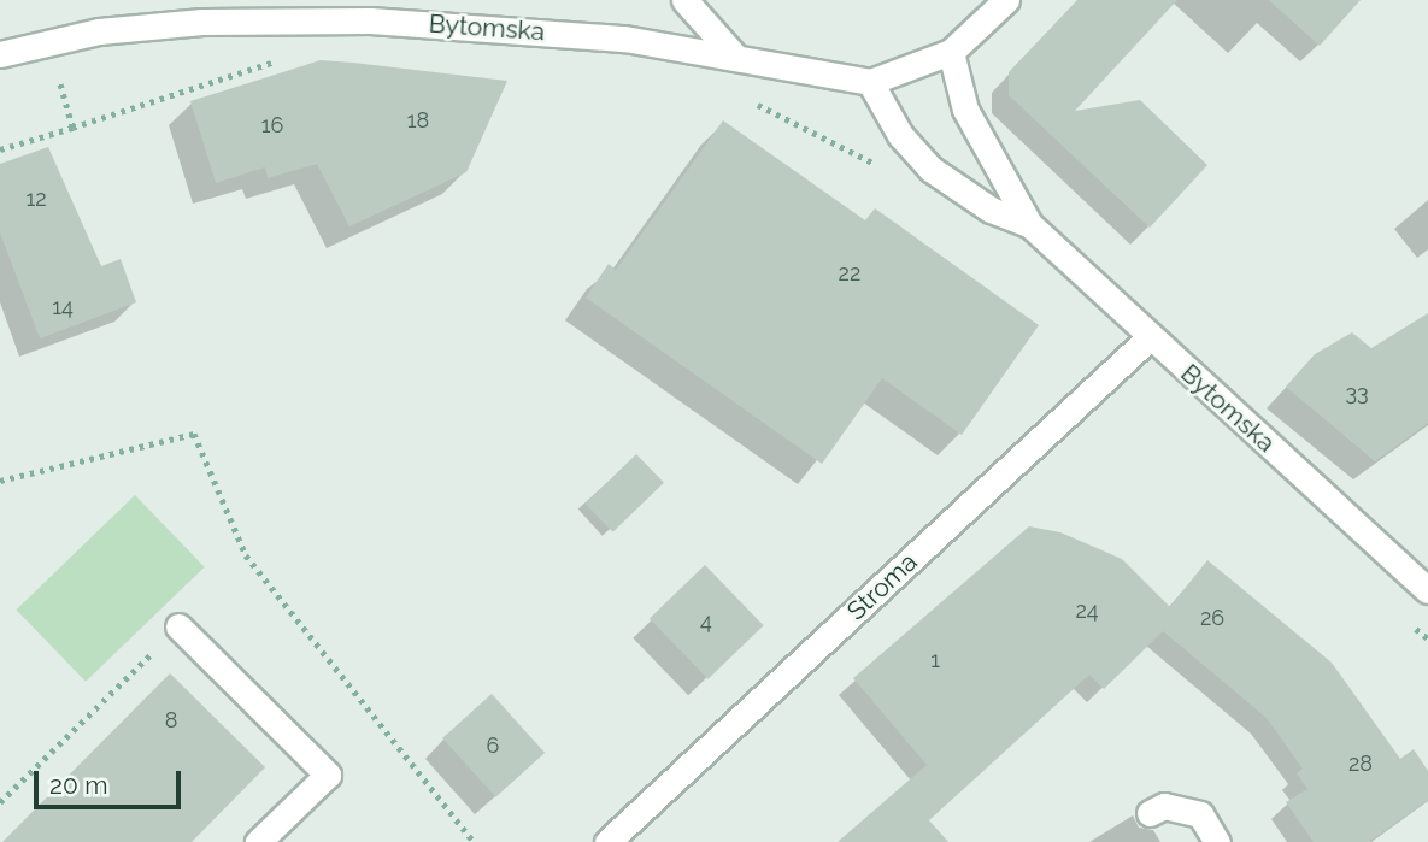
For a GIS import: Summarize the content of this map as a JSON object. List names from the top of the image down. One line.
{"streets":{"street":["Bytomska","Stroma"]},"crossings":[["Bytomska","Stroma"]],"house_numbers":["18","16","12","22","14","33","24","26","4","1","8","6","28"],"scale_bar":"20 m"}
